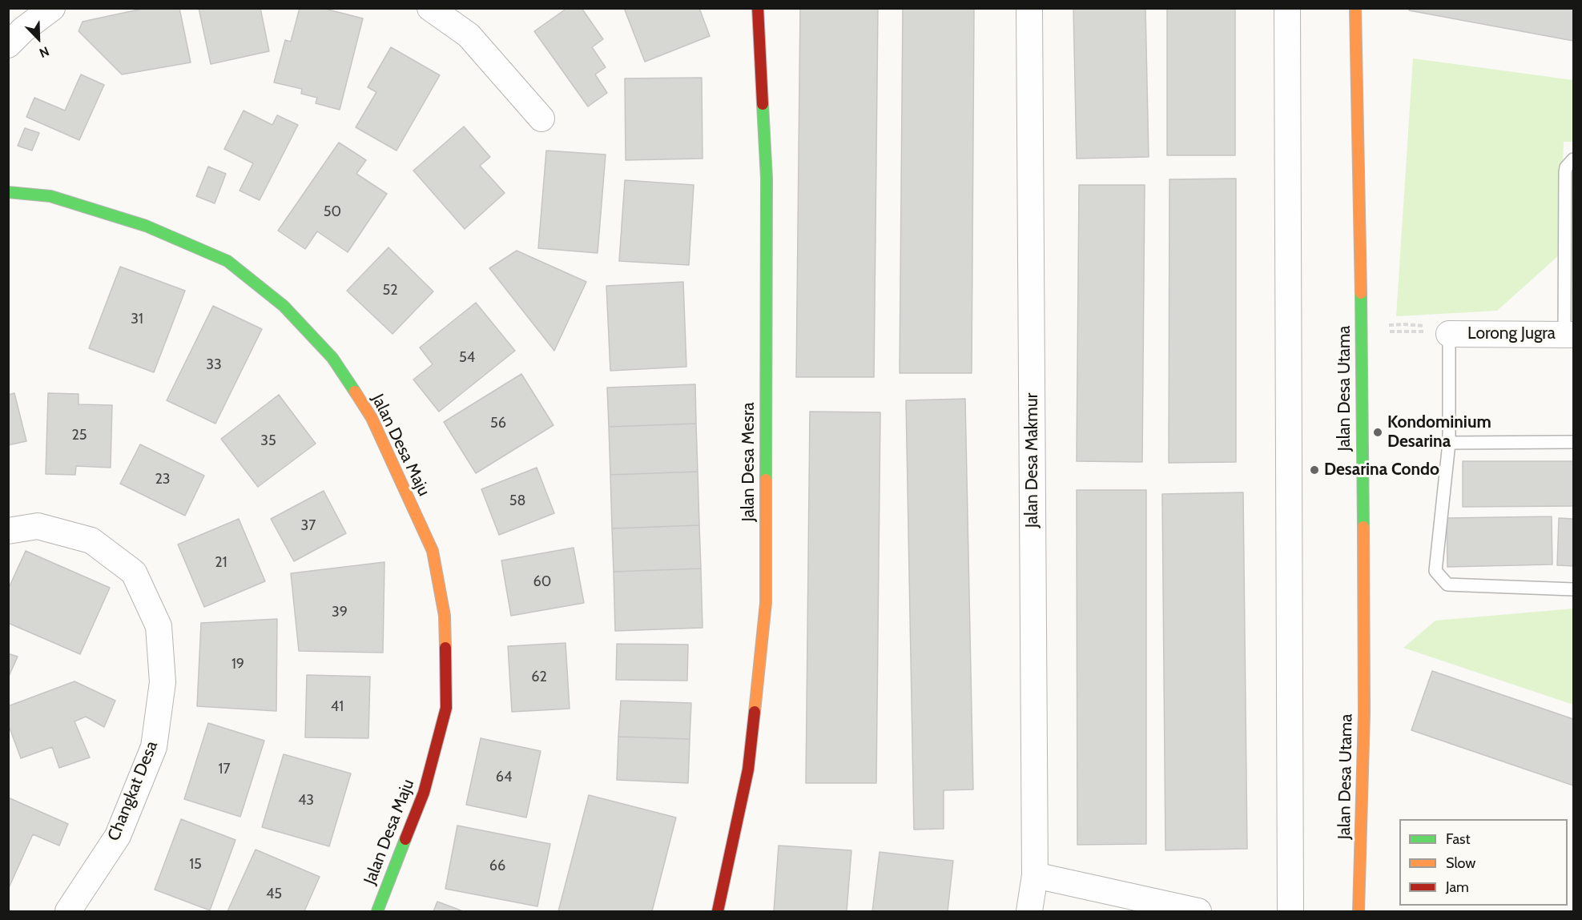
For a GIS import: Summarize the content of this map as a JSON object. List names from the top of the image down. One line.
{"streets":{"street":["Lorong Jugra","Jalan Desa Utama","Jalan Desa Maju","Jalan Desa Makmur","Jalan Desa Mesra","Changkat Desa"]},"places":["Kondominium Desarina","Desarina Condo"],"house_numbers":["50","52","31","54","33","56","25","35","23","58","37","21","60","39","19","62","41","17","64","43","15","66","45"],"legend":["Fast","Slow","Jam"],"north":"bottom right"}
